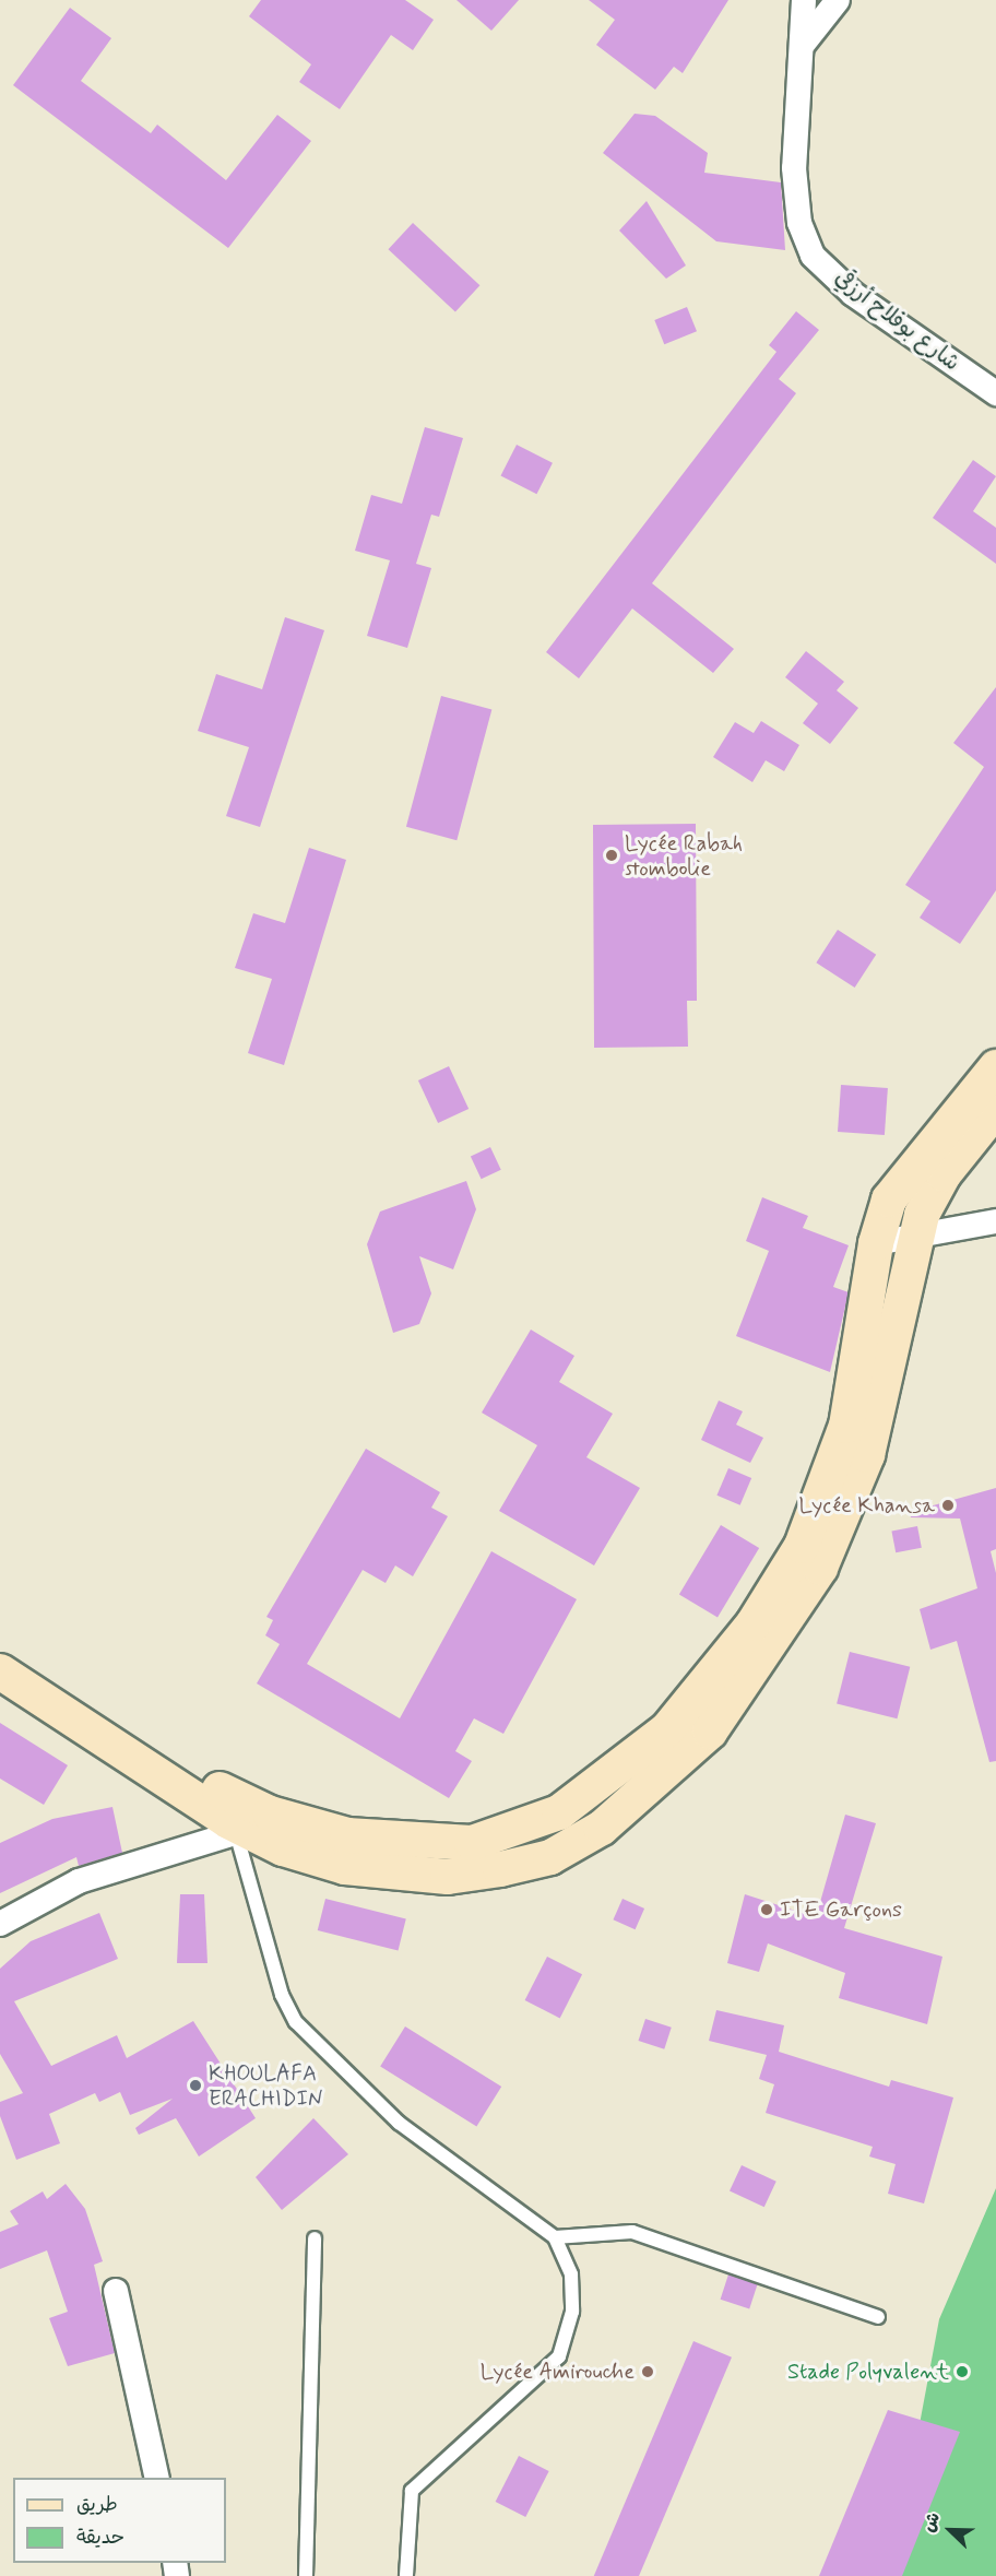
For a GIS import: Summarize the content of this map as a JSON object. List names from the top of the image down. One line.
{"streets":{"street":["شارع بوفلاح أرزقي"]},"places":["Lycée Rabah stombolie","Lycée Khansa","ITE Garçons","KHOULAFA ERACHIDIN","Lycée Amirouche","Stade Polyvalent"],"legend":["طريق","حديقة"],"north":"top left"}
